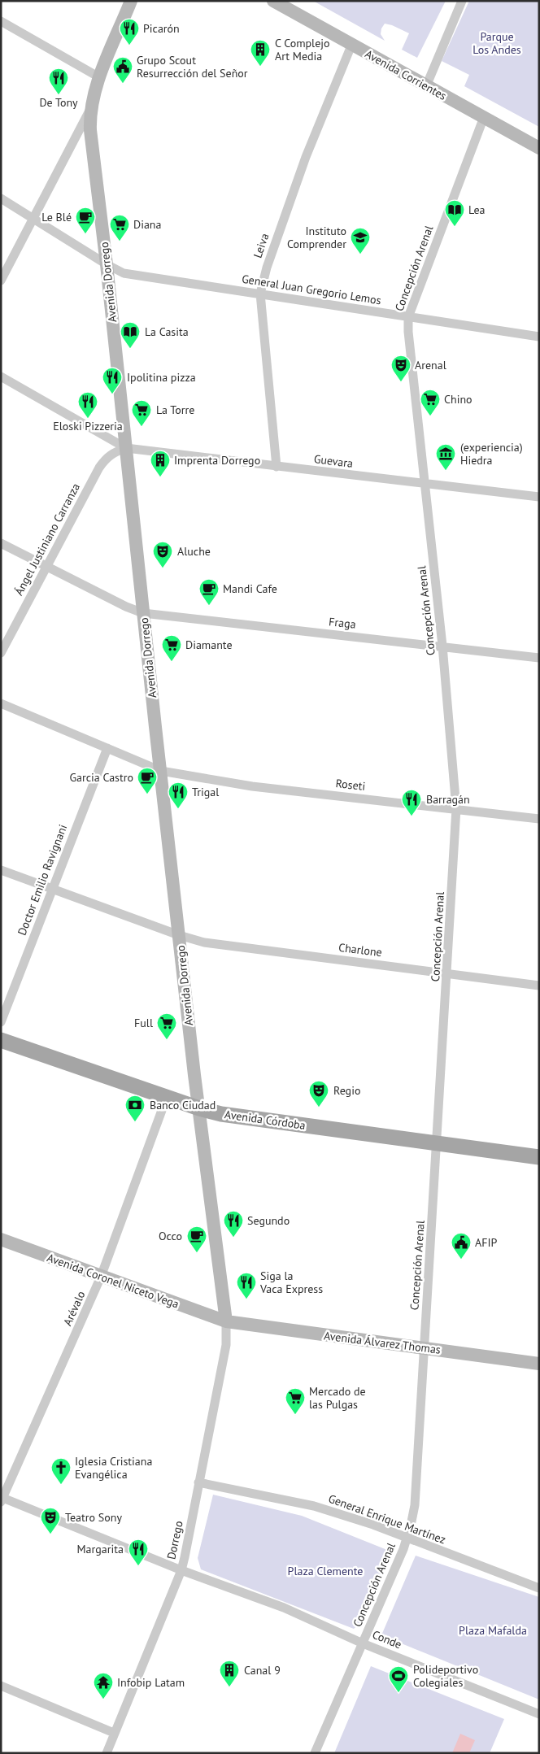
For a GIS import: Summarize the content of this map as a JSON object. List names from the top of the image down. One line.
{"streets":{"main road":["Avenida Corrientes","Avenida Dorrego","Avenida Córdoba","Avenida Coronel Niceto Vega","Avenida Álvarez Thomas"],"street":["Leiva","Concepción Arenal","General Juan Gregorio Lemos","Guevara","Ángel Justiniano Carranza","Fraga","Roseti","Doctor Emilio Ravignani","Charlone","Arévalo","General Enrique Martínez","Dorrego","Conde"]},"crossings":[["Avenida Corrientes","Leiva"],["Avenida Corrientes","Concepción Arenal"],["Leiva","General Juan Gregorio Lemos"],["Leiva","Guevara"],["Concepción Arenal","General Juan Gregorio Lemos"],["Concepción Arenal","Guevara"],["Concepción Arenal","Fraga"],["Concepción Arenal","Roseti"],["Concepción Arenal","Charlone"],["Concepción Arenal","Avenida Córdoba"],["Concepción Arenal","Avenida Álvarez Thomas"],["Concepción Arenal","General Enrique Martínez"],["Concepción Arenal","Conde"],["Avenida Dorrego","General Juan Gregorio Lemos"],["Avenida Dorrego","Guevara"],["Avenida Dorrego","Ángel Justiniano Carranza"],["Avenida Dorrego","Fraga"],["Avenida Dorrego","Roseti"],["Avenida Dorrego","Charlone"],["Avenida Dorrego","Avenida Córdoba"],["Avenida Dorrego","Avenida Coronel Niceto Vega"],["Avenida Dorrego","Avenida Álvarez Thomas"],["Avenida Dorrego","Dorrego"],["Guevara","Ángel Justiniano Carranza"],["Ángel Justiniano Carranza","Fraga"],["Roseti","Doctor Emilio Ravignani"],["Doctor Emilio Ravignani","Charlone"],["Avenida Córdoba","Arévalo"],["Avenida Coronel Niceto Vega","Arévalo"],["Avenida Coronel Niceto Vega","Avenida Álvarez Thomas"],["Avenida Coronel Niceto Vega","Dorrego"],["Arévalo","Conde"],["Avenida Álvarez Thomas","Dorrego"],["General Enrique Martínez","Dorrego"],["Dorrego","Conde"]],"parks":["Parque Los Andes","Plaza Clemente","Plaza Mafalda"],"places":{"restaurant":["Picarón","De Tony","Ipolitina pizza","Eloski Pizzeria","Trigal","Barragán","Segundo","Siga la Vaca Express","Margarita"],"building":["C Complejo Art Media","Imprenta Dorrego","Canal 9"],"public building":["Grupo Scout Resurrección del Señor","AFIP"],"library":["Lea","La Casita"],"cafe":["Le Blé","Mandi Cafe","Garcia Castro","Occo"],"supermarket":["Diana","Chino","La Torre","Diamante","Full","Mercado de las Pulgas"],"school or university":["Instituto Comprender"],"theatre":["Arenal","Aluche","Regio","Teatro Sony"],"museum":["(experiencia) Hiedra"],"bank":["Banco Ciudad"],"church":["Iglesia Cristiana Evangélica"],"sports":["Polideportivo Colegiales"],"temple":["Infobip Latam"]}}
